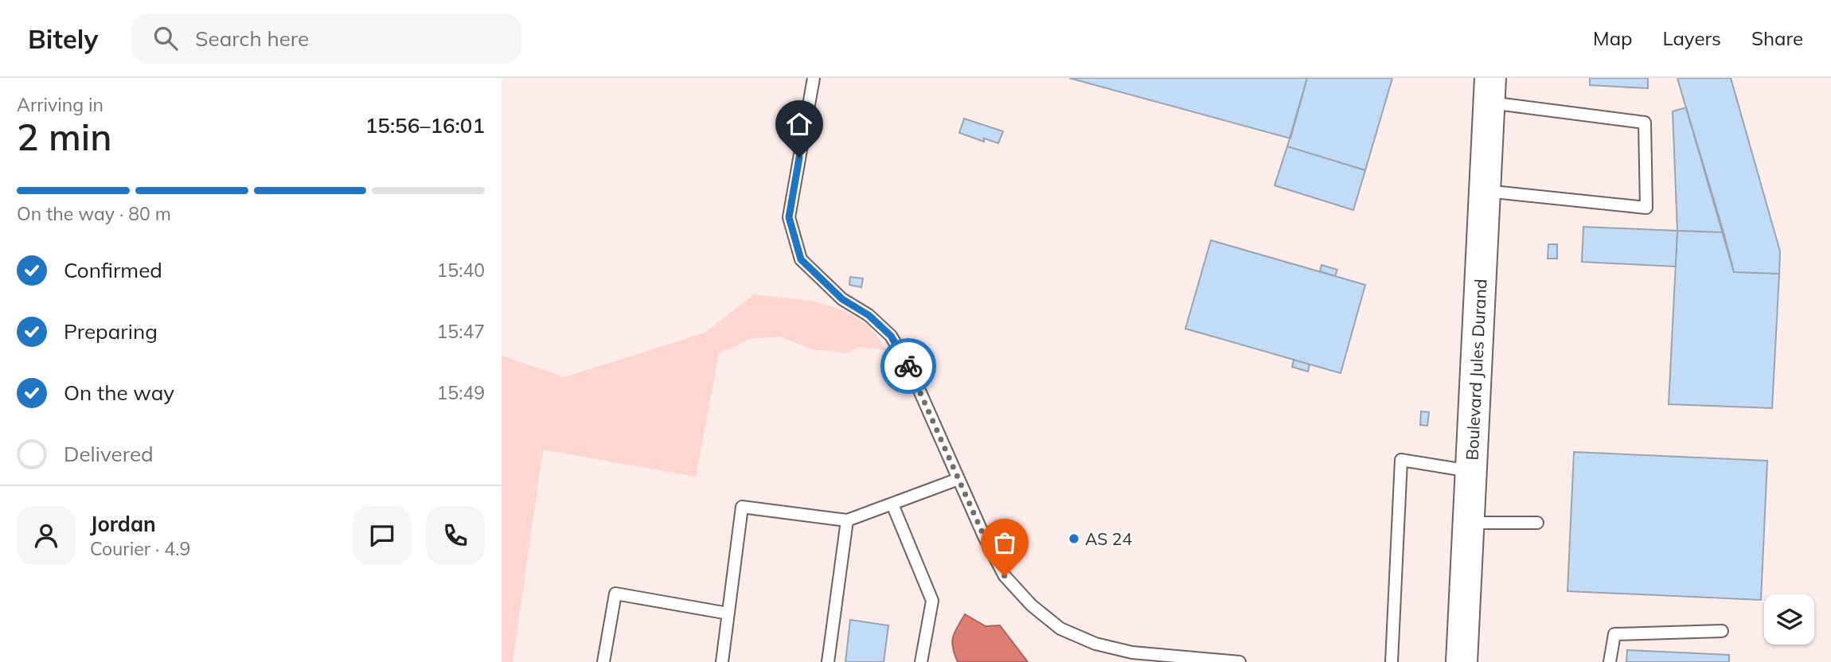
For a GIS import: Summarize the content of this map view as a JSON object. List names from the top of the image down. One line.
{"streets":{"main road":["Boulevard Jules Durand"]},"places":["AS 24"],"page":{"header":"Bitely","search":"Search here","nav":["Map","Layers","Share"],"heading":["2 min","Arriving in","15:56–16:01"],"panel":["Jordan","Courier · 4.9"],"bar":"On the way · 80 m","list":[["Confirmed","15:40"],["Preparing","15:47"],["On the way","15:49"],"Delivered"]}}
